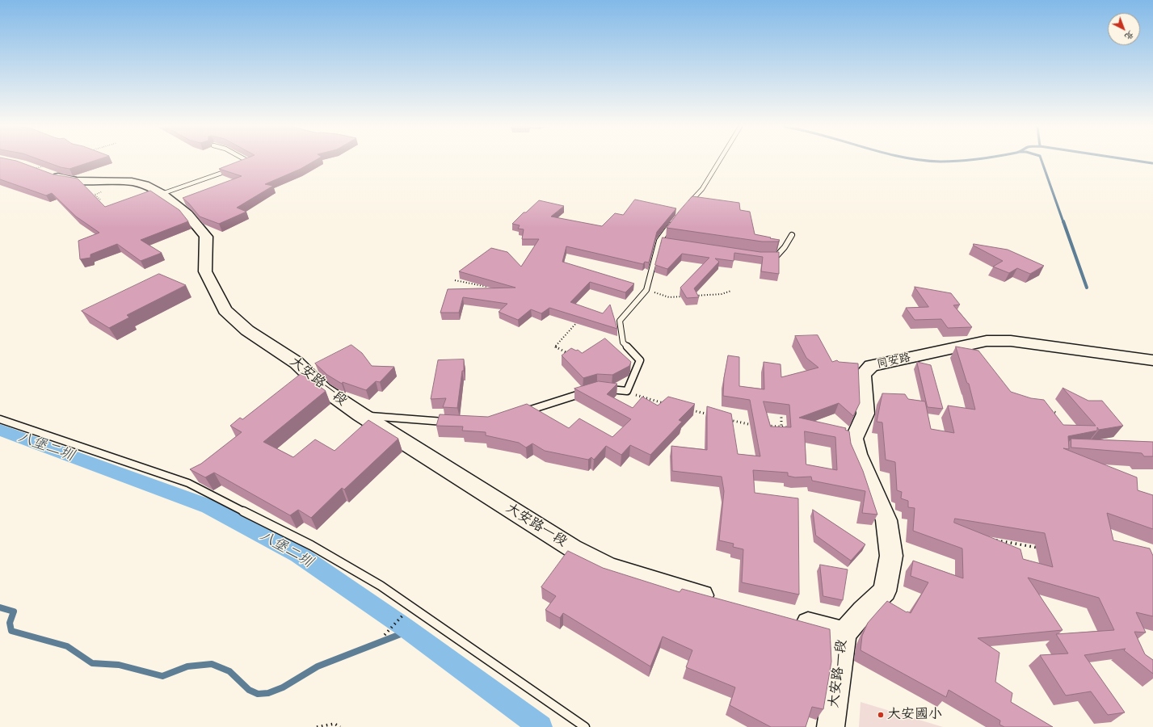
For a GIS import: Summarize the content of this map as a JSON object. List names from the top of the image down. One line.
{"streets":{"street":["同安路","大安路一段"]},"crossings":[["同安路","大安路一段"]],"water":["八堡二圳"],"places":["大安國小"],"north":"bottom right"}
